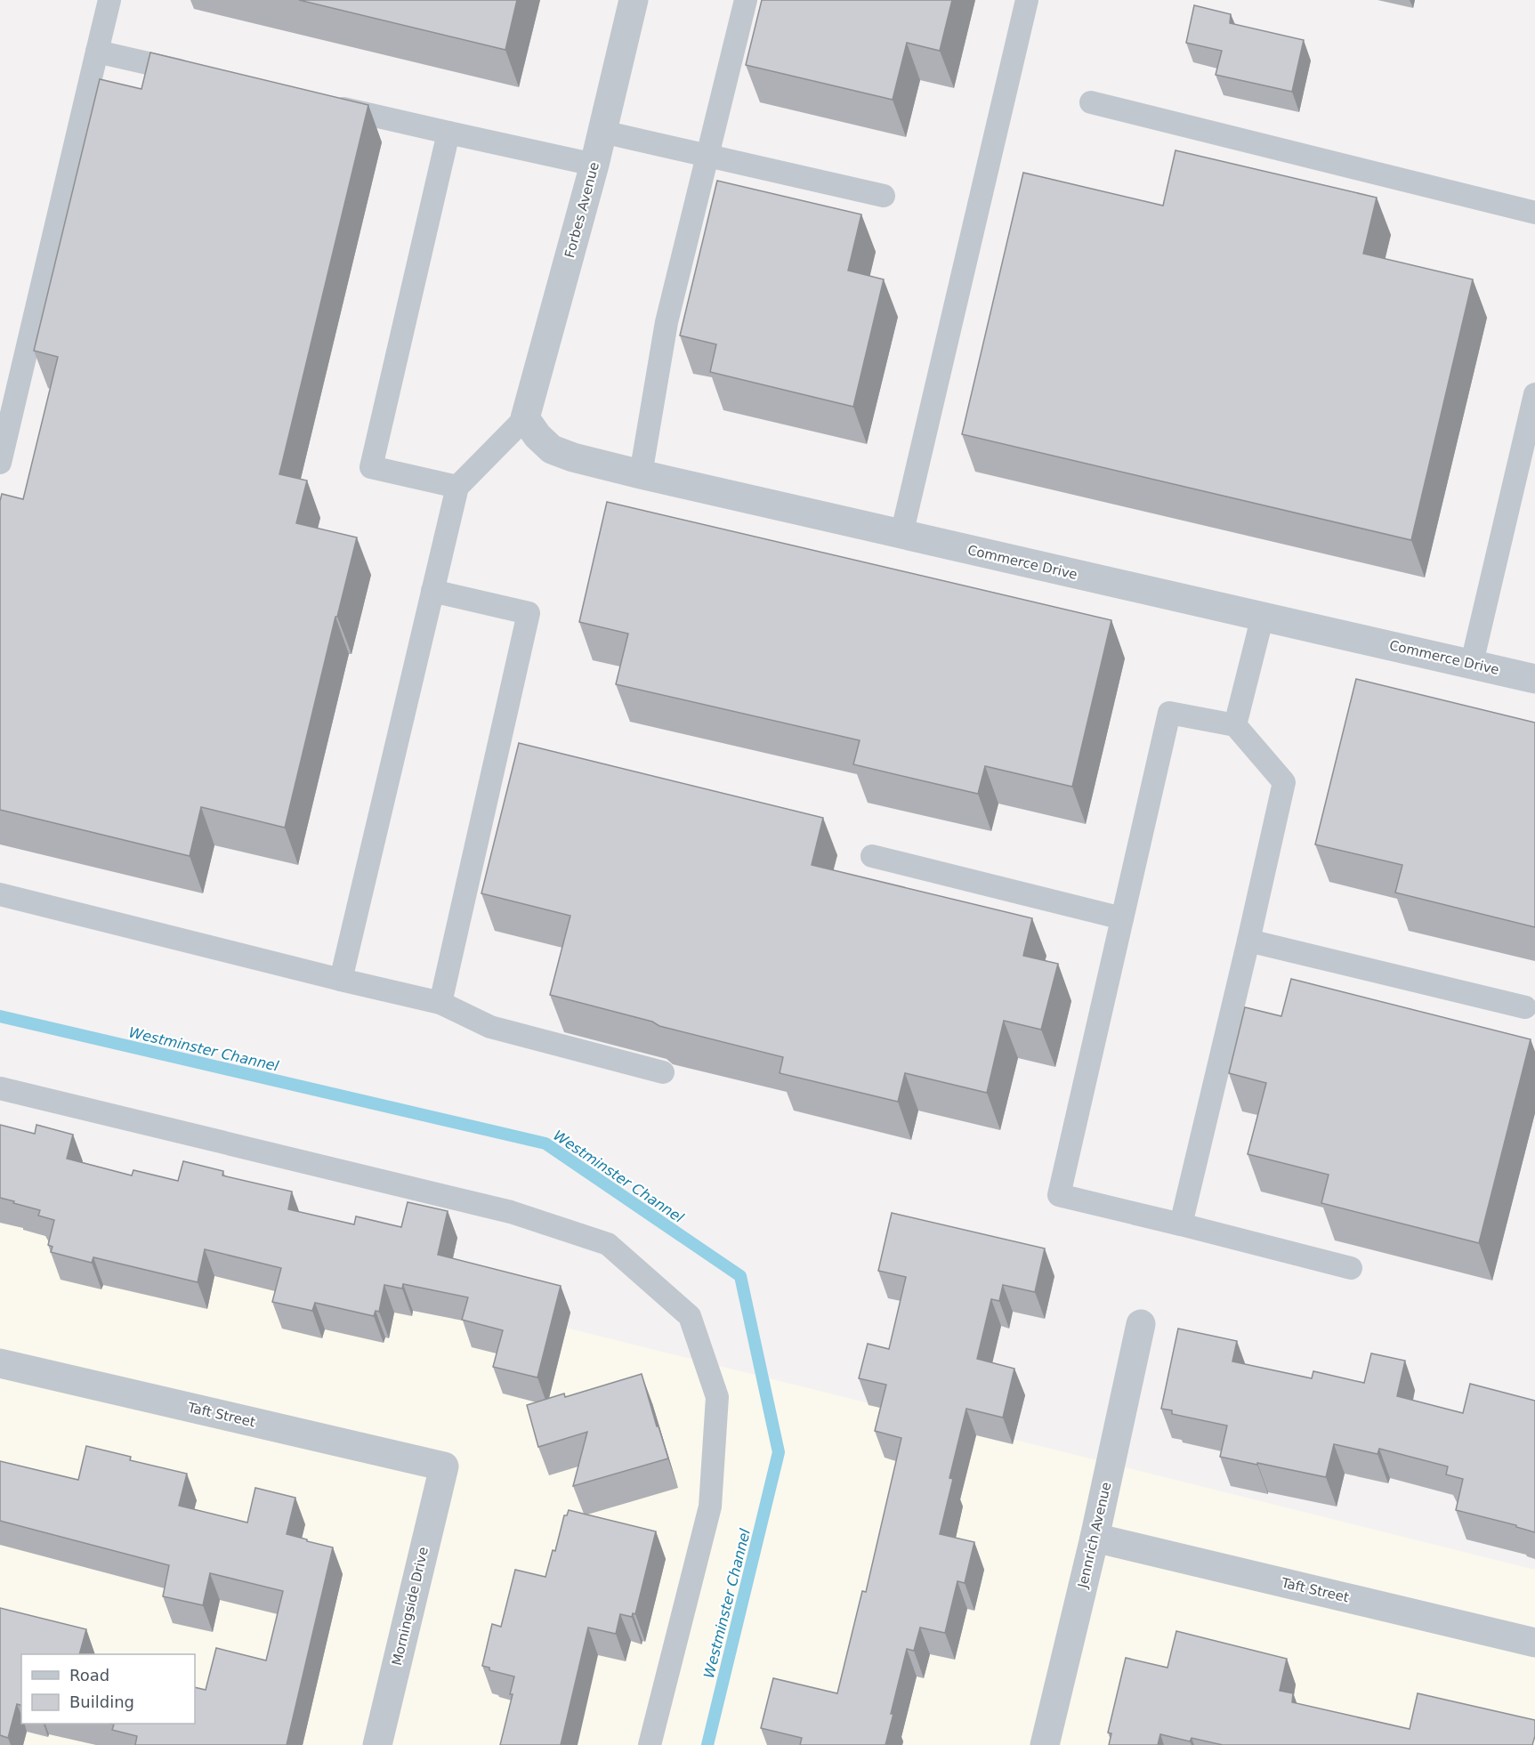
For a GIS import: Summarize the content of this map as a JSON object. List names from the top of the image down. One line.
{"streets":{"street":["Forbes Avenue","Commerce Drive","Taft Street","Jennrich Avenue","Morningside Drive"]},"crossings":[["Forbes Avenue","Commerce Drive"],["Taft Street","Jennrich Avenue"],["Taft Street","Morningside Drive"]],"water":["Westminster Channel"],"legend":["Road","Building"]}
